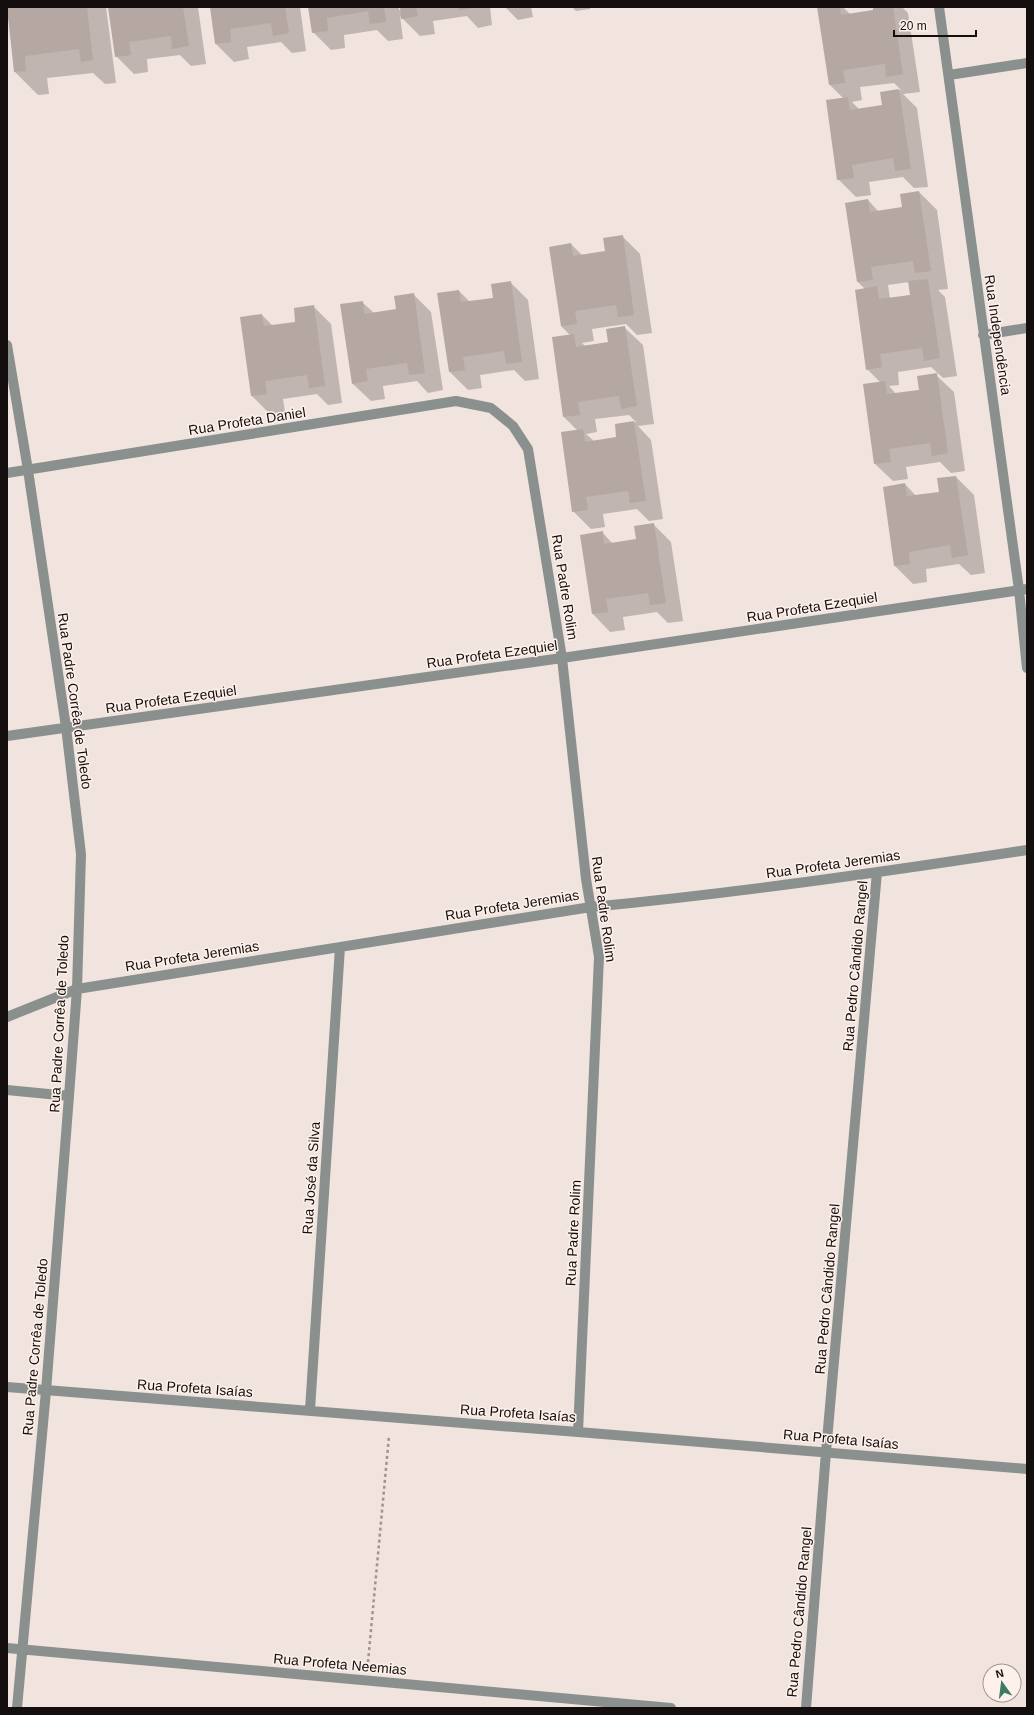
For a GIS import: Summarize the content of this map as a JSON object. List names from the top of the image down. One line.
{"streets":{"street":["Rua Independência","Rua Profeta Daniel","Rua Padre Rolim","Rua Profeta Ezequiel","Rua Padre Corrêa de Toledo","Rua Profeta Jeremias","Rua Pedro Cândido Rangel","Rua José da Silva","Rua Profeta Isaías","Rua Profeta Neemias"]},"crossings":[["Rua Independência","Rua Profeta Ezequiel"],["Rua Profeta Daniel","Rua Padre Rolim"],["Rua Profeta Daniel","Rua Padre Corrêa de Toledo"],["Rua Padre Rolim","Rua Profeta Ezequiel"],["Rua Padre Rolim","Rua Profeta Jeremias"],["Rua Padre Rolim","Rua Profeta Isaías"],["Rua Profeta Ezequiel","Rua Padre Corrêa de Toledo"],["Rua Padre Corrêa de Toledo","Rua Profeta Jeremias"],["Rua Padre Corrêa de Toledo","Rua Profeta Isaías"],["Rua Padre Corrêa de Toledo","Rua Profeta Neemias"],["Rua Profeta Jeremias","Rua Pedro Cândido Rangel"],["Rua Profeta Jeremias","Rua José da Silva"],["Rua Pedro Cândido Rangel","Rua Profeta Isaías"],["Rua José da Silva","Rua Profeta Isaías"]],"scale_bar":"20 m","north":"top"}
